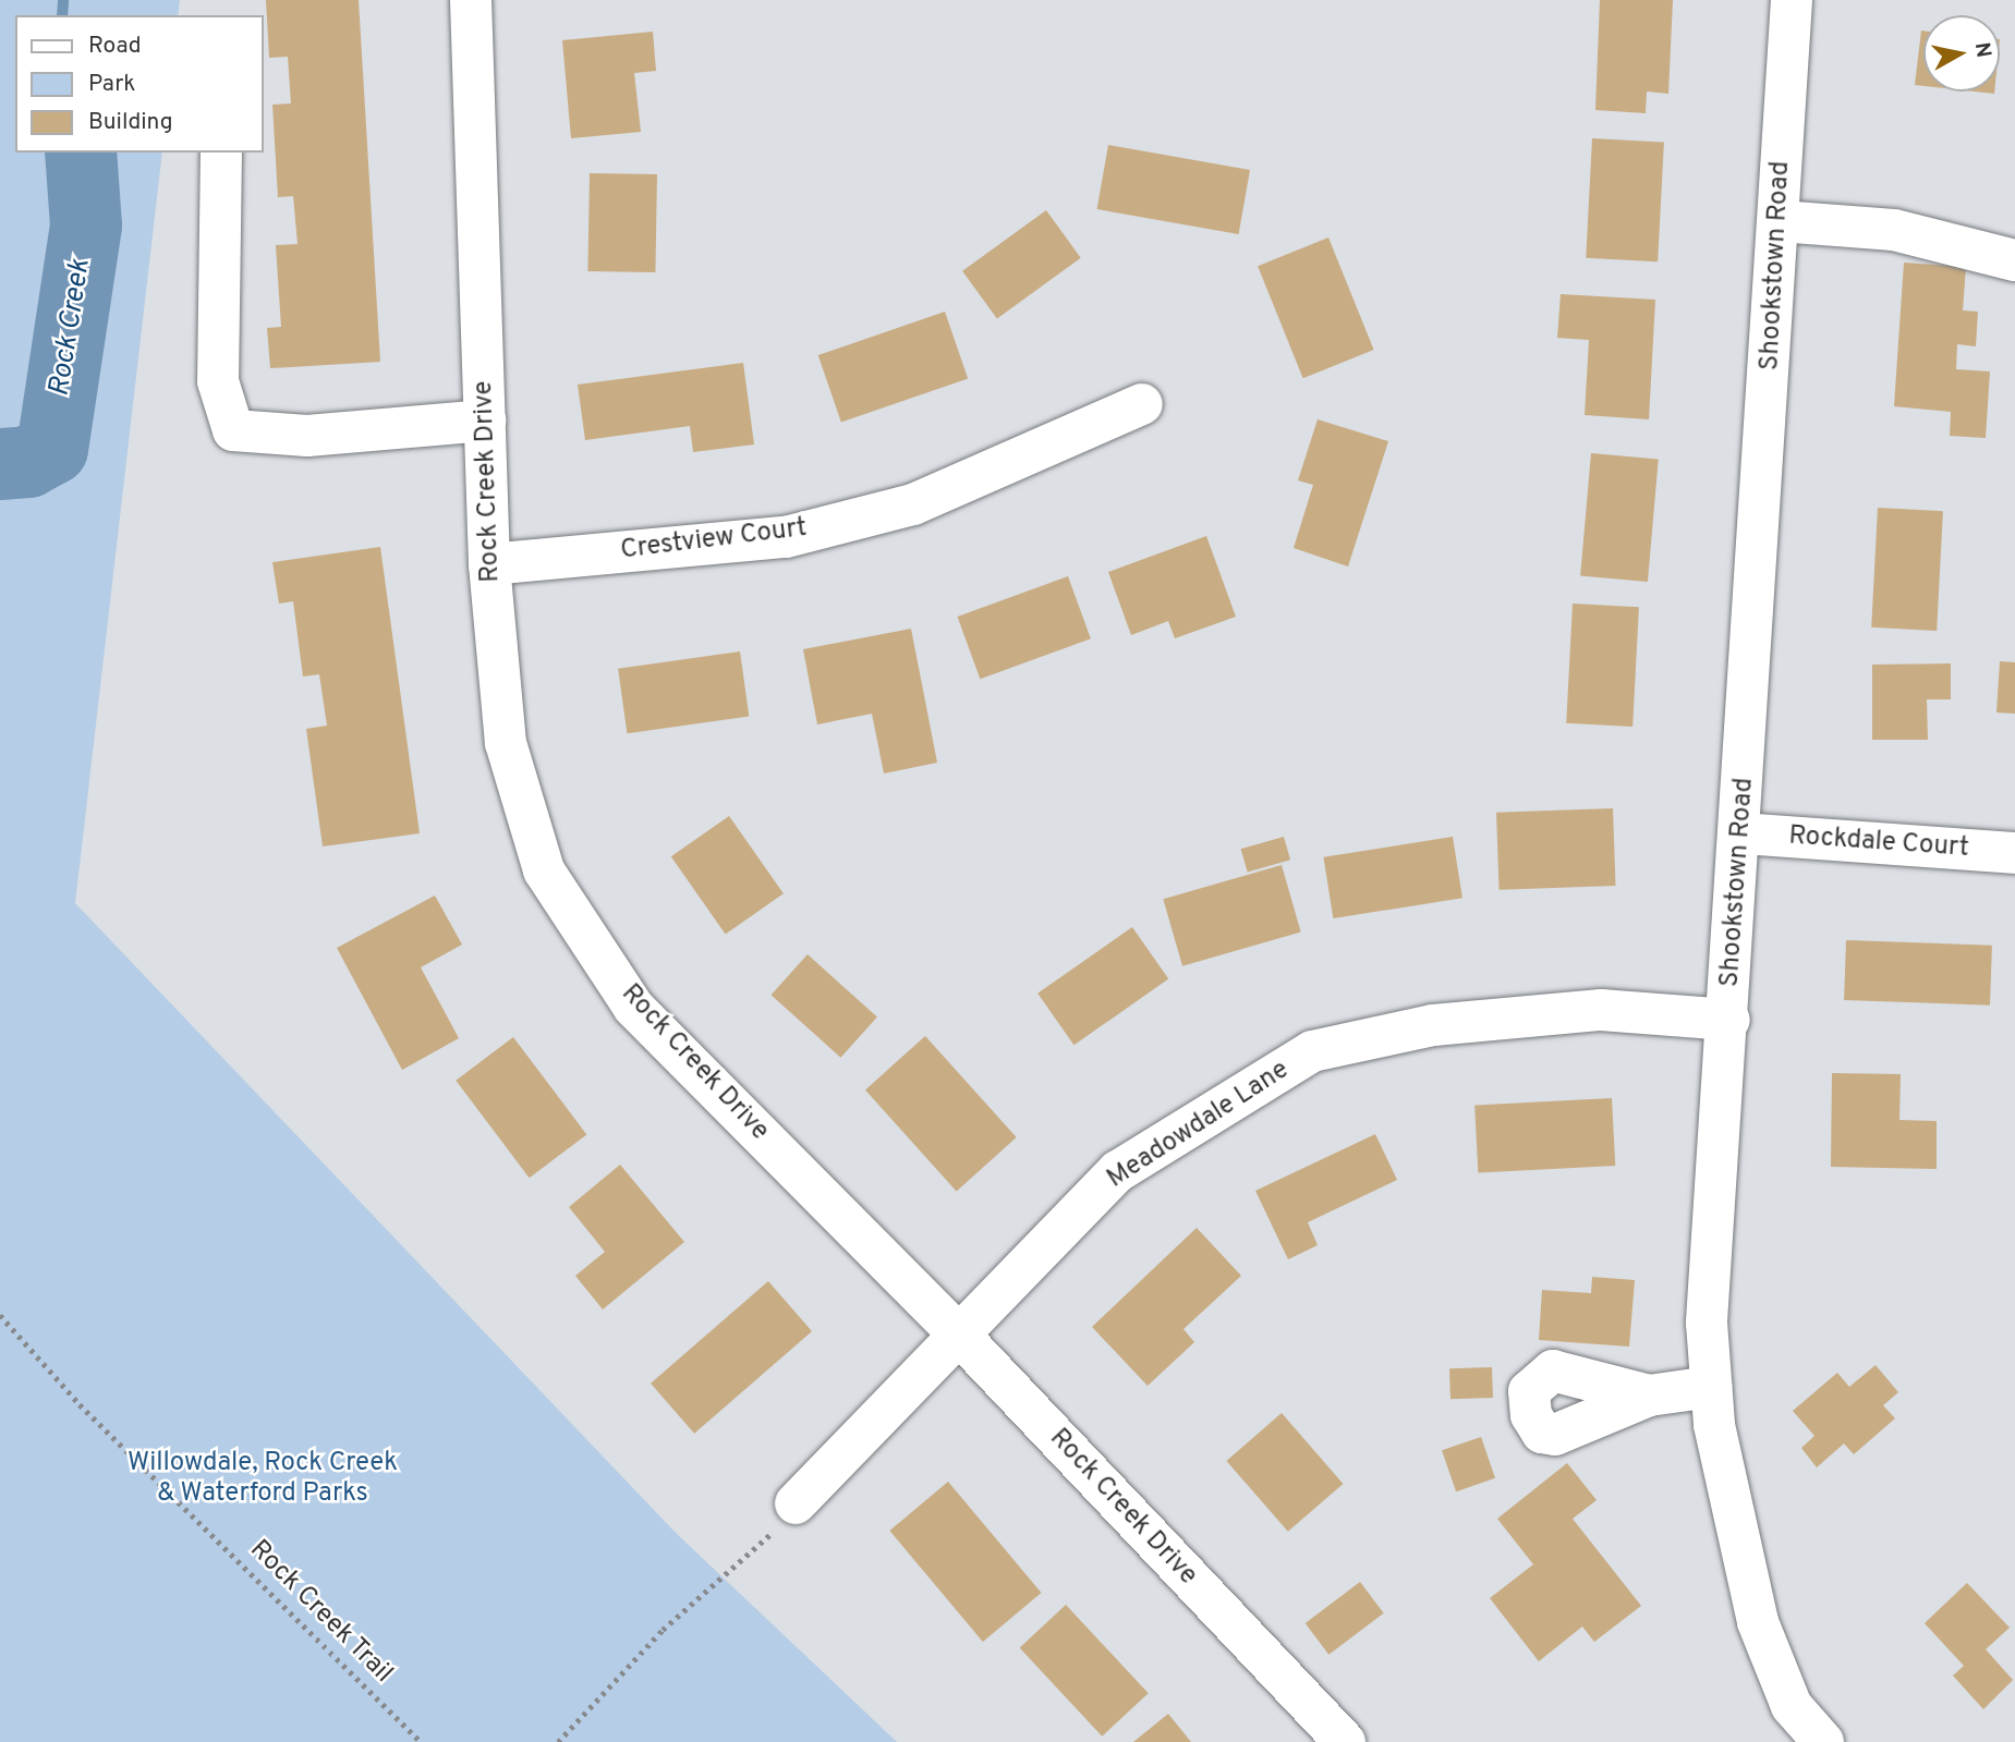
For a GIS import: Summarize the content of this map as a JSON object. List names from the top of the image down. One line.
{"streets":{"street":["Shookstown Road","Rock Creek Drive","Crestview Court","Rockdale Court","Meadowdale Lane"],"path":["Rock Creek Trail"]},"crossings":[["Shookstown Road","Rockdale Court"],["Shookstown Road","Meadowdale Lane"],["Rock Creek Drive","Crestview Court"],["Rock Creek Drive","Meadowdale Lane"]],"water":["Rock Creek"],"parks":["Willowdale, Rock Creek & Waterford Parks"],"legend":["Road","Park","Building"],"north":"right"}
